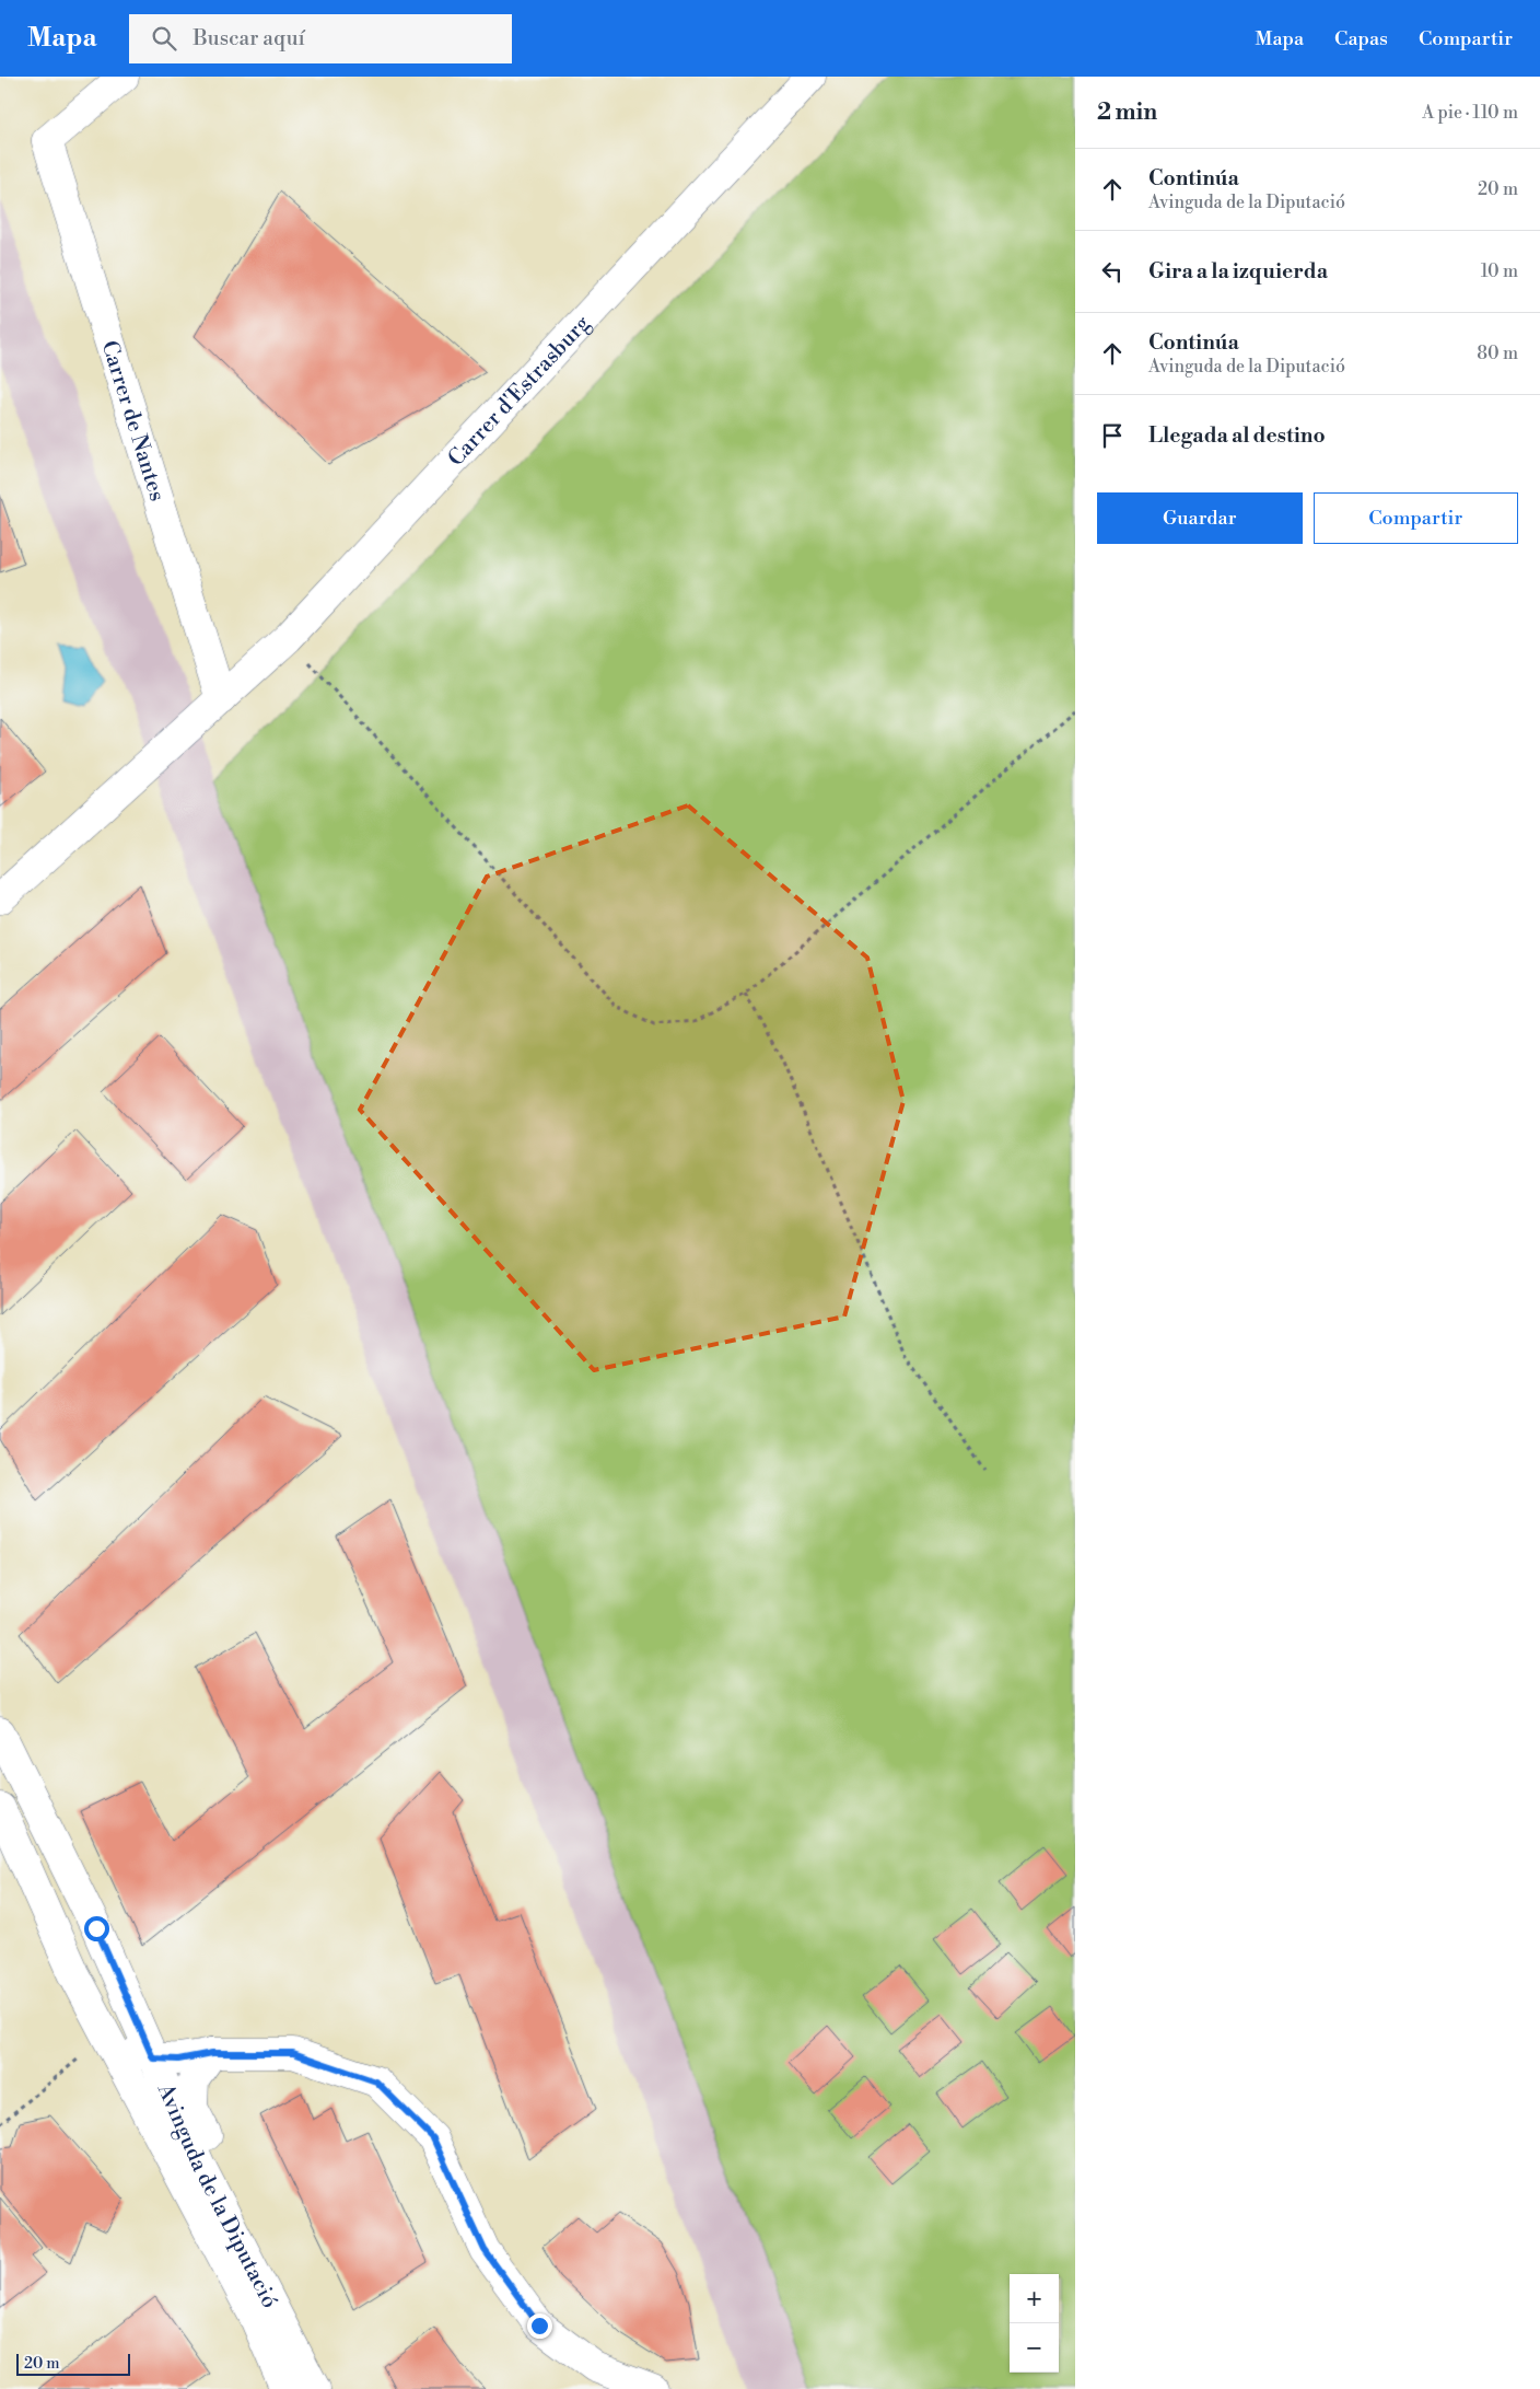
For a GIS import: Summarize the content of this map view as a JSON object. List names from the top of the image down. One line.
{"streets":{"street":["Carrer d'Estrasburg","Carrer de Nantes","Avinguda de la Diputació"]},"crossings":[["Carrer d'Estrasburg","Carrer de Nantes"]],"scale_bar":"20 m","page":{"header":"Mapa","search":"Buscar aquí","nav":["Mapa","Capas","Compartir"],"heading":["2 min","A pie · 110 m"],"list":[["Continúa","Avinguda de la Diputació","20 m"],["Gira a la izquierda","10 m"],["Continúa","Avinguda de la Diputació","80 m"],"Llegada al destino"],"buttons":["Guardar","Compartir"],"map_buttons":["+","−"],"scale":"20 m"}}
